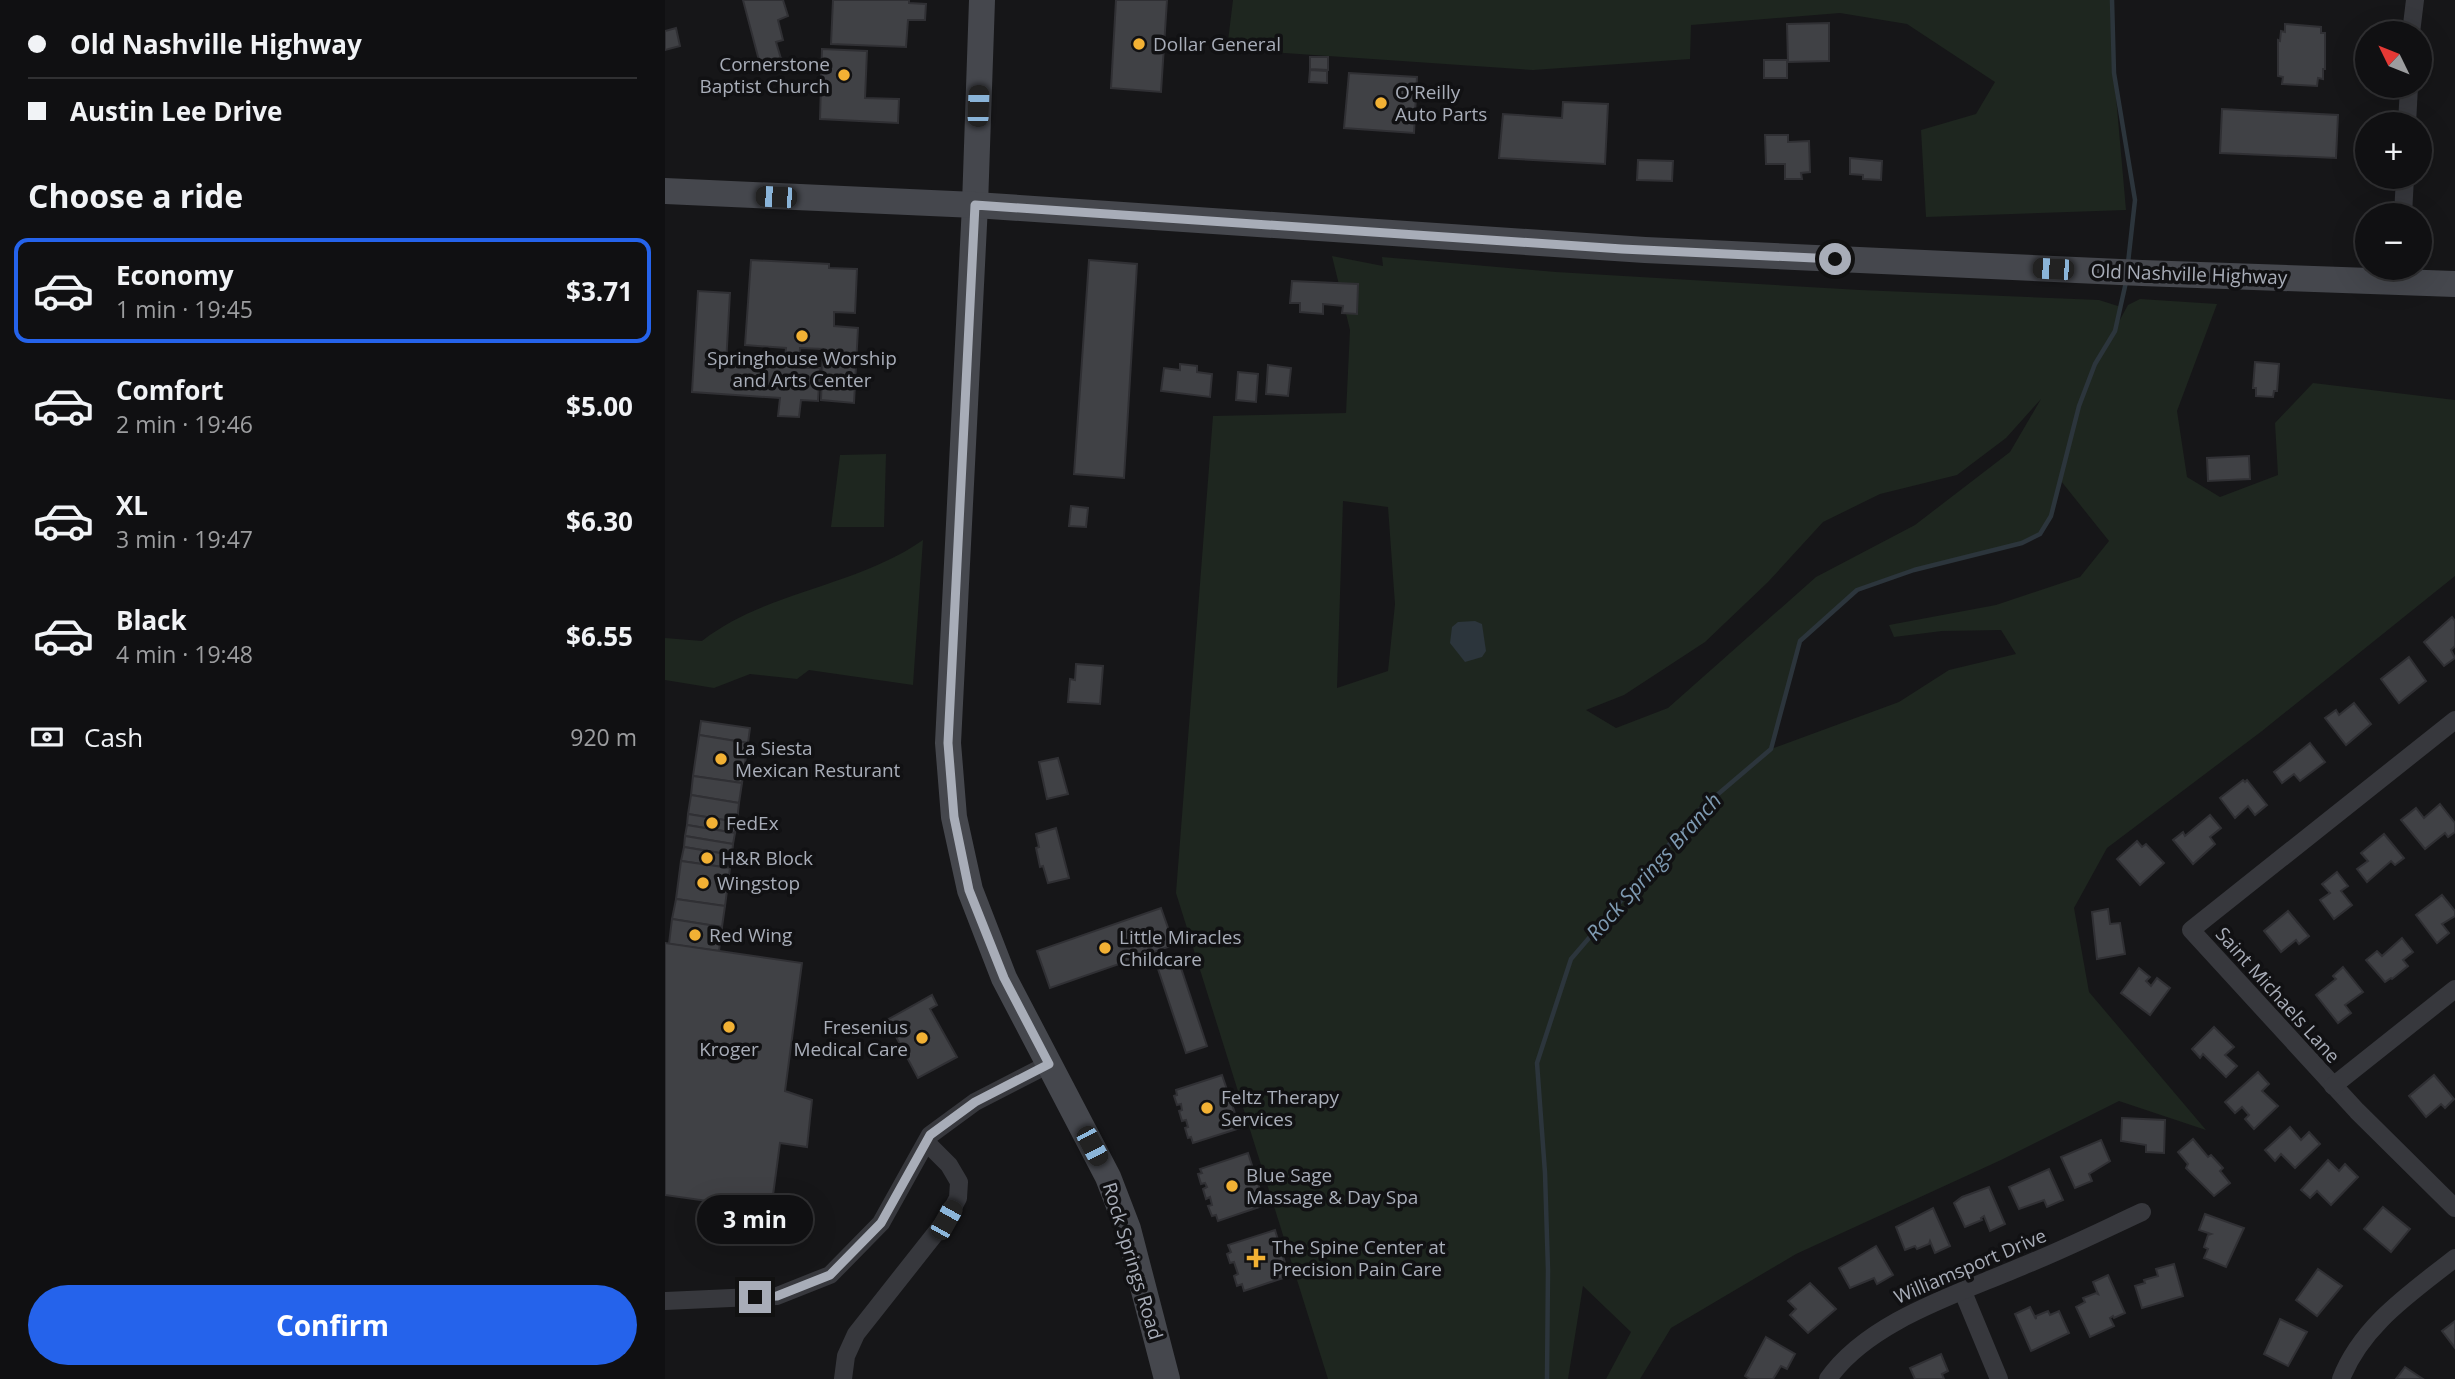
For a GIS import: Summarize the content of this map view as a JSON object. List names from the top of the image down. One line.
{"streets":{"main road":["Old Nashville Highway","Rock Springs Road"],"street":["Saint Michaels Lane","Williamsport Drive"]},"crossings":[["Old Nashville Highway","Rock Springs Road"]],"water":["Rock Springs Branch"],"places":{"other":["Dollar General","Cornerstone Baptist Church","O'Reilly Auto Parts","Springhouse Worship and Arts Center","La Siesta Mexican Resturant","FedEx","H&R Block","Wingstop","Red Wing","Little Miracles Childcare","Kroger","Fresenius Medical Care","Feltz Therapy Services","Blue Sage Massage & Day Spa"],"health":["The Spine Center at Precision Pain Care"]},"north":"top left","page":{"banner":["Old Nashville Highway","Austin Lee Drive"],"map_buttons":["+","−"],"heading":"Choose a ride","list":[{"name":"Economy","note":"1 min · 19:45","value":"$3.71"},{"name":"Comfort","note":"2 min · 19:46","value":"$5.00"},{"name":"XL","note":"3 min · 19:47","value":"$6.30"},{"name":"Black","note":"4 min · 19:48","value":"$6.55"}],"pay":["Cash","920 m"],"bubble":"3 min","buttons":"Confirm"}}
